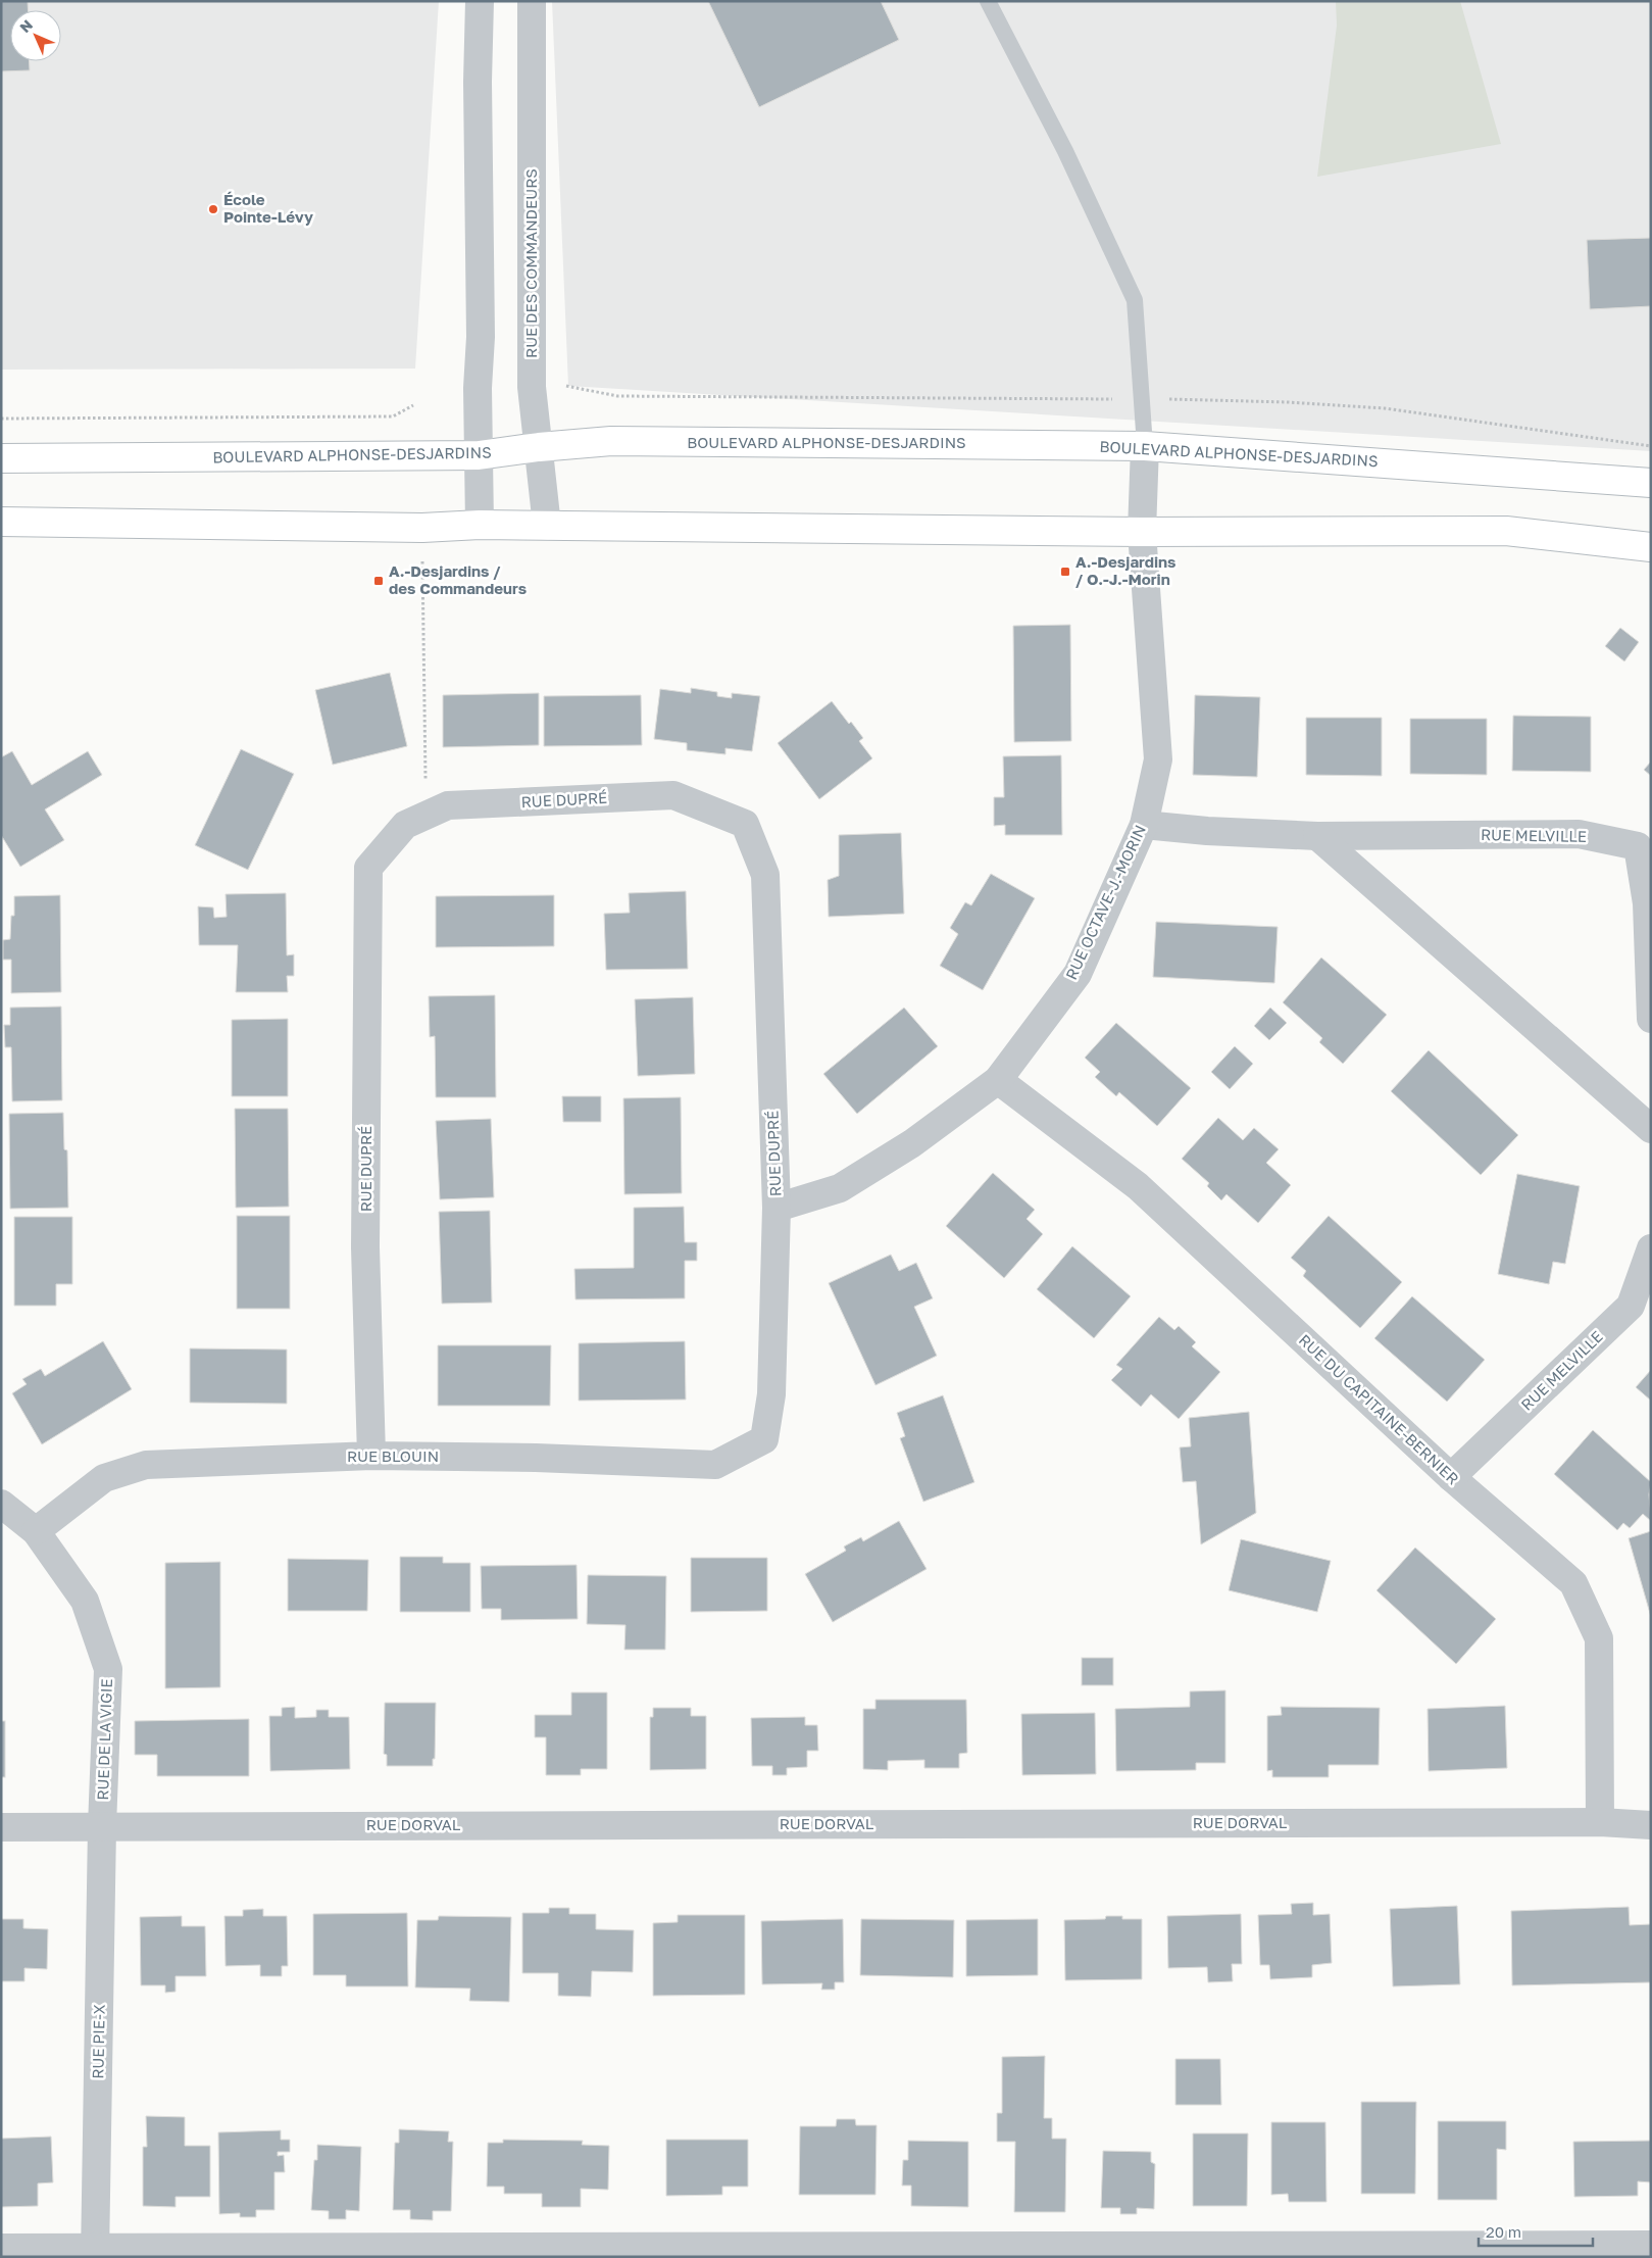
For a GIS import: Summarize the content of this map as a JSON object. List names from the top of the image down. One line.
{"streets":{"main road":["BOULEVARD ALPHONSE-DESJARDINS"],"street":["RUE DES COMMANDEURS","RUE DUPRÉ","RUE MELVILLE","RUE OCTAVE-J.-MORIN","RUE DU CAPITAINE-BERNIER","RUE BLOUIN","RUE DE LA VIGIE","RUE DORVAL","RUE PIE-X"]},"crossings":[["RUE DES COMMANDEURS","BOULEVARD ALPHONSE-DESJARDINS"],["BOULEVARD ALPHONSE-DESJARDINS","RUE OCTAVE-J.-MORIN"],["RUE DUPRÉ","RUE OCTAVE-J.-MORIN"],["RUE DUPRÉ","RUE BLOUIN"],["RUE MELVILLE","RUE OCTAVE-J.-MORIN"],["RUE MELVILLE","RUE DU CAPITAINE-BERNIER"],["RUE OCTAVE-J.-MORIN","RUE DU CAPITAINE-BERNIER"],["RUE DU CAPITAINE-BERNIER","RUE DORVAL"],["RUE BLOUIN","RUE DE LA VIGIE"],["RUE DE LA VIGIE","RUE DORVAL"],["RUE DE LA VIGIE","RUE PIE-X"],["RUE DORVAL","RUE PIE-X"]],"places":{"other":["École Pointe-Lévy"],"transit":["A.-Desjardins / O.-J.-Morin","A.-Desjardins / des Commandeurs"]},"scale_bar":"20 m","north":"top left"}
